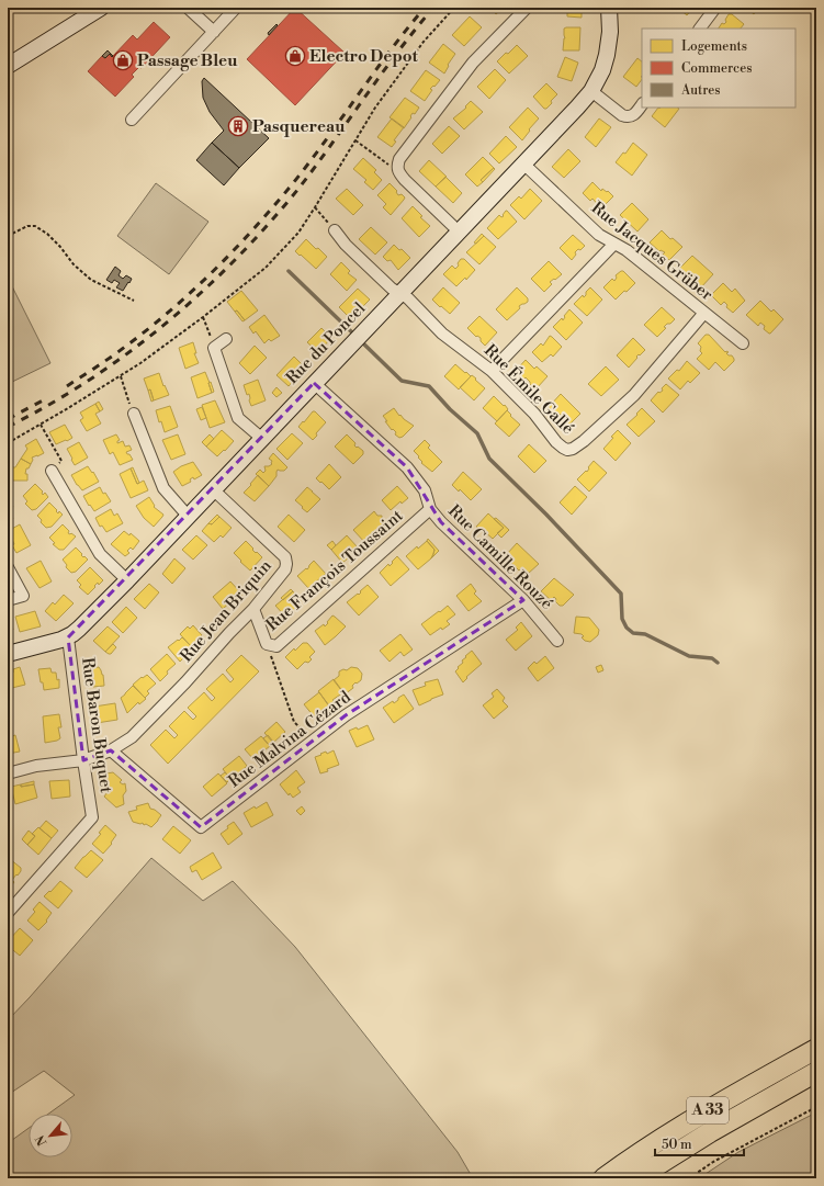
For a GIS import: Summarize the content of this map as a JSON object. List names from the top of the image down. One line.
{"streets":{"highway":["A 33"],"street":["Rue Jacques Grüber","Rue du Poncel","Rue Émile Gallé","Rue Camille Rouzé","Rue François Toussaint","Rue Jean Briquin","Rue Baron Buquet","Rue Malvina Cézard"]},"crossings":[["Rue Jacques Grüber","Rue du Poncel"],["Rue Jacques Grüber","Rue Émile Gallé"],["Rue du Poncel","Rue Émile Gallé"],["Rue du Poncel","Rue Camille Rouzé"],["Rue du Poncel","Rue Jean Briquin"],["Rue du Poncel","Rue Baron Buquet"],["Rue Camille Rouzé","Rue François Toussaint"],["Rue Camille Rouzé","Rue Malvina Cézard"],["Rue François Toussaint","Rue Jean Briquin"],["Rue Jean Briquin","Rue Malvina Cézard"]],"places":{"shop":["Electro Depot","Passage Bleu"],"building":["Pasquereau"]},"legend":["Logements","Commerces","Autres"],"scale_bar":"50 m","north":"bottom left"}
